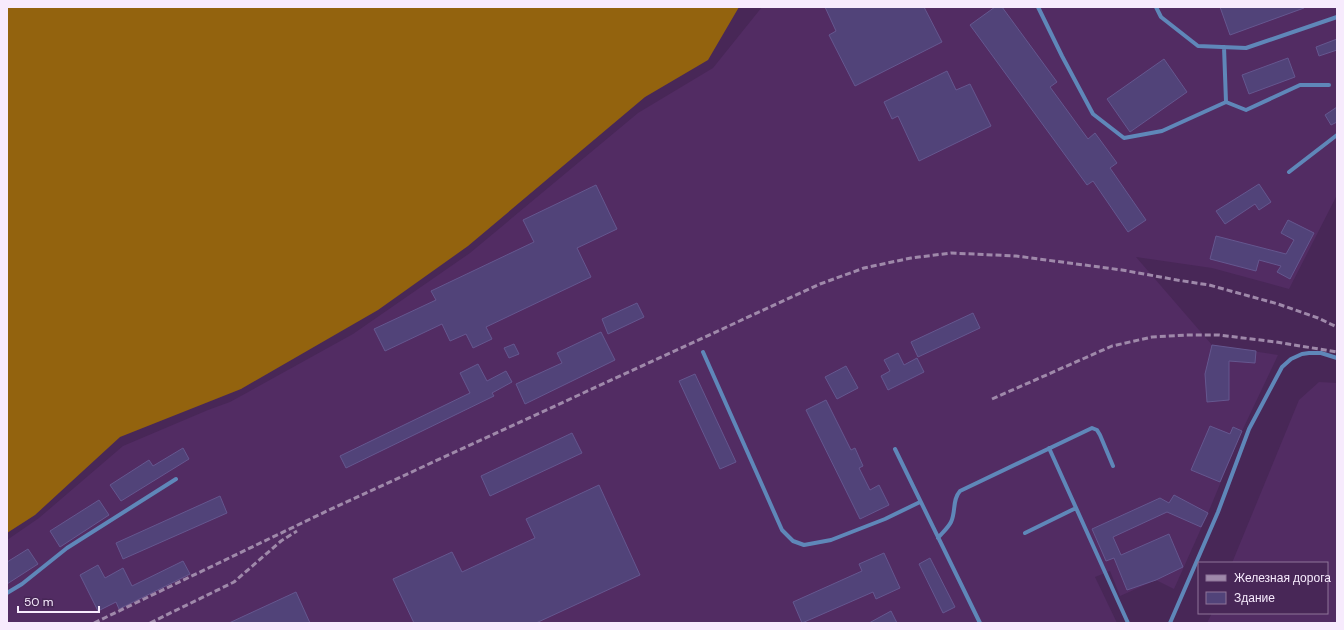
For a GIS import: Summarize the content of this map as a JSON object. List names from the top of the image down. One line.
{"legend":["Железная дорога","Здание"],"scale_bar":"50 m"}
